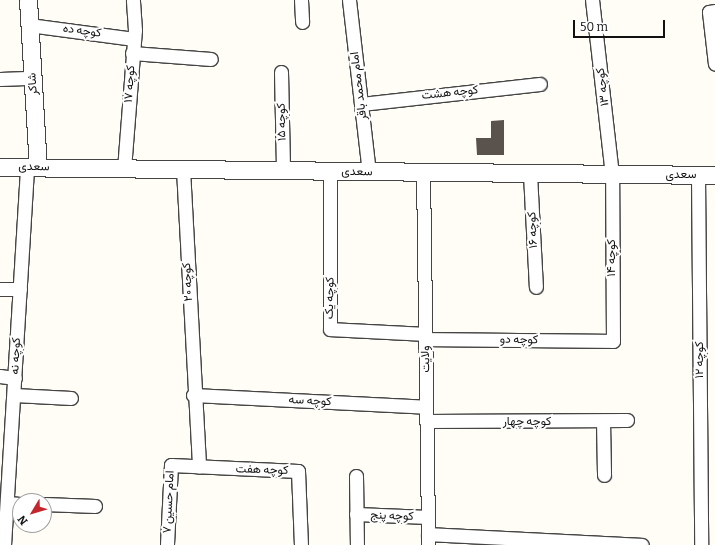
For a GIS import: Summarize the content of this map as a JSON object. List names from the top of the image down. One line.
{"streets":{"street":["کوچه ده","شاکر","کوچه ۱۷","امام محمد باقر","کوچه ۱۳","کوچه هشت","کوچه ۱۵","سعدی","کوچه ۱۶","کوچه ۱۴","کوچه ۲۰","کوچه یک","کوچه دو","کوچه نه","ولایت","کوچه ۱۲","کوچه سه","کوچه چهار","کوچه هفت","امام حسین ۷","کوچه پنج"]},"crossings":[["کوچه ده","شاکر"],["کوچه ده","کوچه ۱۷"],["شاکر","سعدی"],["شاکر","کوچه نه"],["کوچه ۱۷","سعدی"],["امام محمد باقر","کوچه هشت"],["امام محمد باقر","سعدی"],["کوچه ۱۳","سعدی"],["کوچه ۱۳","کوچه ۱۴"],["کوچه ۱۵","سعدی"],["سعدی","کوچه ۱۶"],["سعدی","کوچه ۱۴"],["سعدی","کوچه ۲۰"],["سعدی","کوچه یک"],["سعدی","کوچه نه"],["سعدی","ولایت"],["سعدی","کوچه ۱۲"],["کوچه ۱۴","کوچه دو"],["کوچه ۲۰","کوچه سه"],["کوچه ۲۰","کوچه هفت"],["کوچه ۲۰","امام حسین ۷"],["کوچه یک","کوچه دو"],["کوچه یک","ولایت"],["کوچه دو","ولایت"],["ولایت","کوچه سه"],["ولایت","کوچه چهار"],["ولایت","کوچه پنج"],["کوچه هفت","امام حسین ۷"]],"scale_bar":"50 m","north":"bottom left"}
